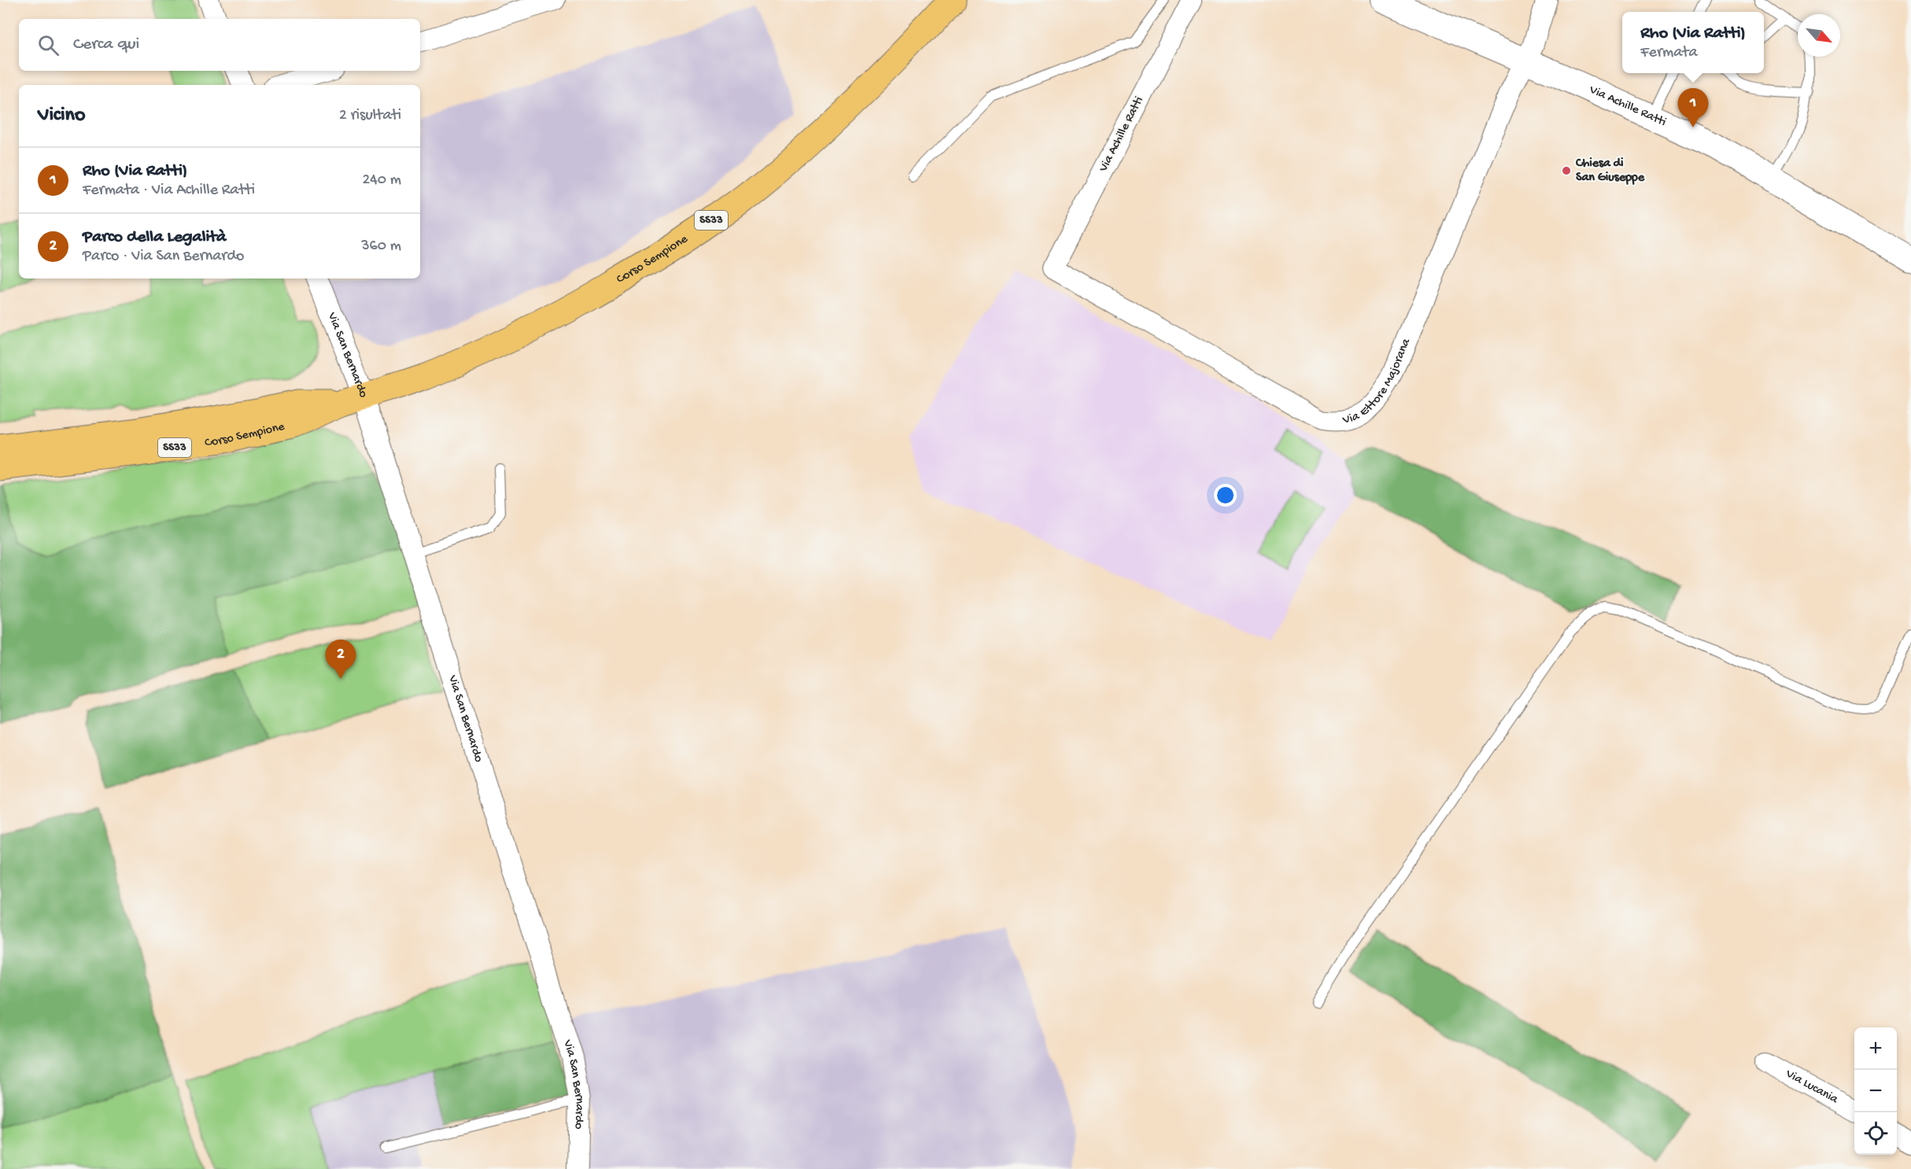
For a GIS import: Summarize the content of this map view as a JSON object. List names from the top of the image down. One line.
{"streets":{"main road":["SS33","Corso Sempione"],"street":["Via Achille Ratti","Via San Bernardo","Via Ettore Majorana","Via Lucania"]},"crossings":[["Via Achille Ratti","Via Ettore Majorana"],["Corso Sempione","Via San Bernardo"]],"places":["Chiesa di San Giuseppe"],"north":"bottom right","page":{"popup":["Rho (Via Ratti)","Fermata"],"search":"Cerca qui","heading":["Vicino","2 risultati"],"pins":["1","2"],"list":[{"mark":"1","name":"Rho (Via Ratti)","note":"Fermata · Via Achille Ratti","value":"240 m"},{"mark":"2","name":"Parco della Legalità","note":"Parco · Via San Bernardo","value":"360 m"}],"map_buttons":["+","−"]}}
